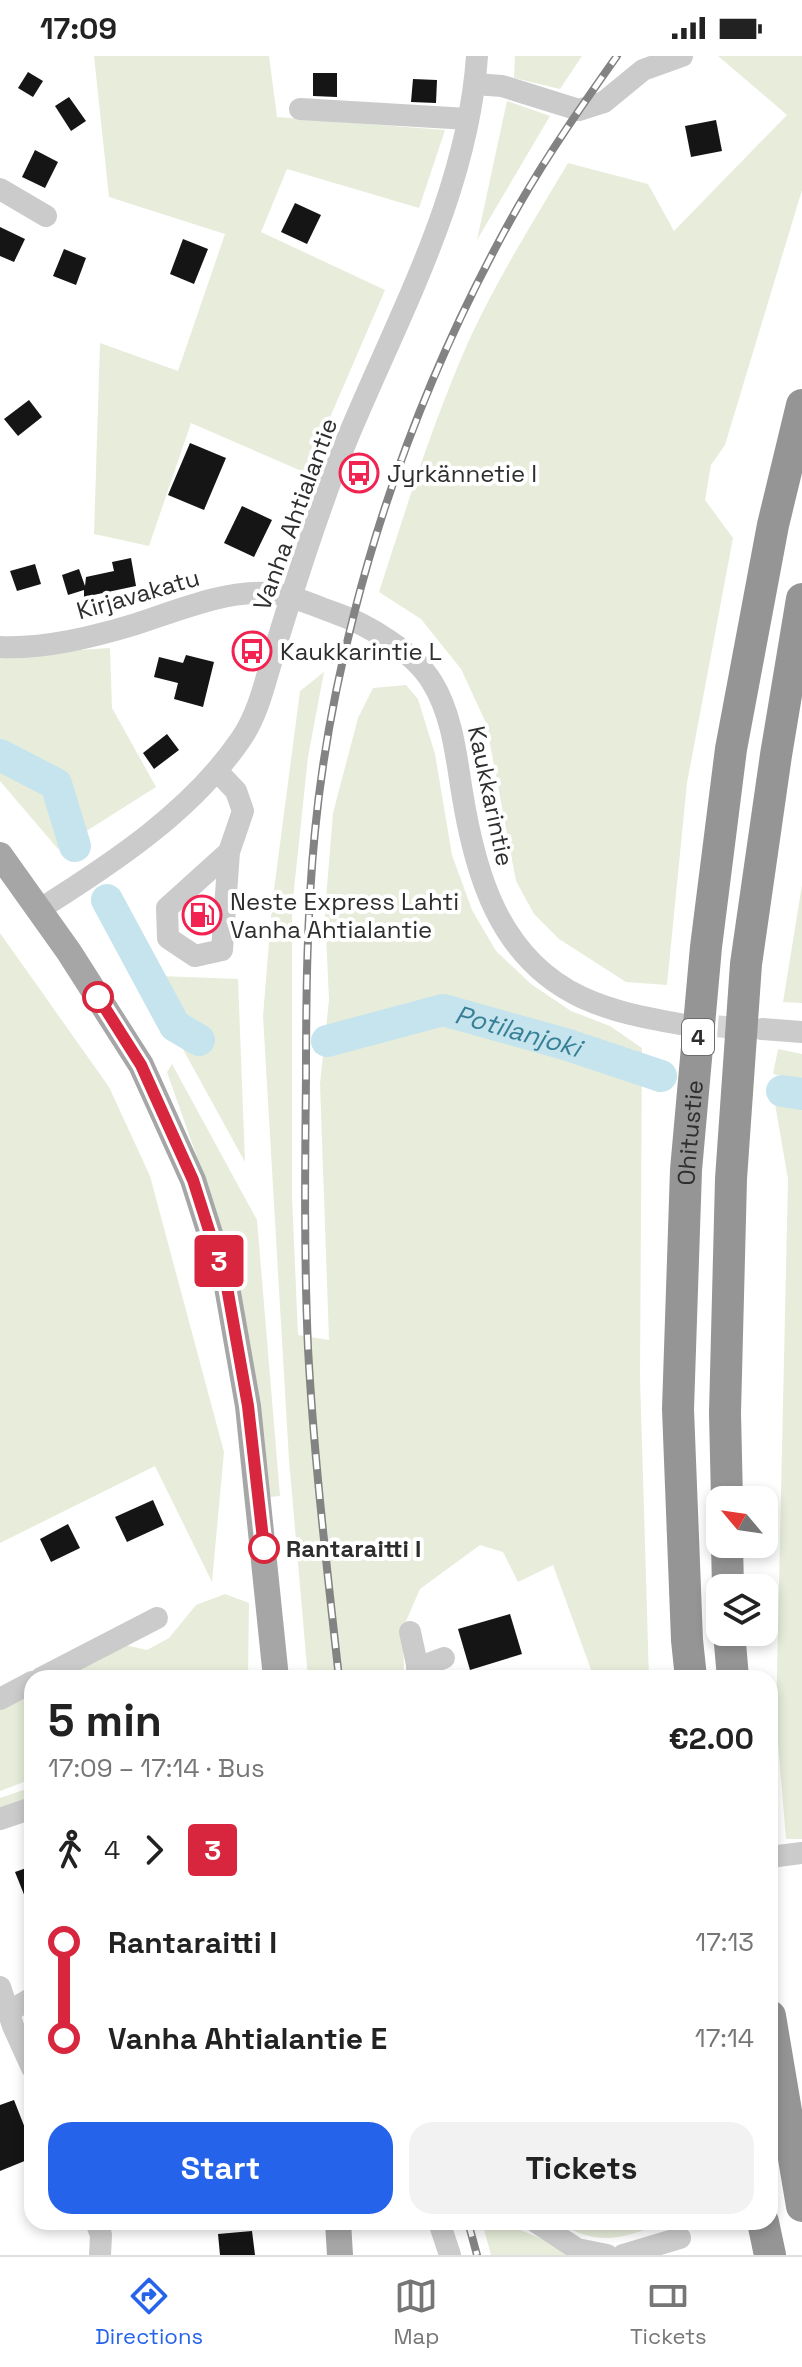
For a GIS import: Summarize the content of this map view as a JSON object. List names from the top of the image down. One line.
{"streets":{"highway":["4","Ohitustie"],"street":["Vanha Ahtialantie","Kirjavakatu","Kaukkarintie"]},"crossings":[["Vanha Ahtialantie","Kirjavakatu"],["Vanha Ahtialantie","Kaukkarintie"],["Kirjavakatu","Kaukkarintie"]],"water":["Potilanjoki"],"places":{"bus stop":["Jyrkännetie I","Kaukkarintie L"],"fuel station":["Neste Express Lahti Vanha Ahtialantie"],"other":["Rantaraitti I"]},"lines":["bus line 3"],"north":"top left","page":{"status":"17:09","on_map":"3","heading":["5 min","17:09 – 17:14 · Bus","€2.00"],"legs":["4","3"],"list":[{"name":"Rantaraitti I","value":"17:13"},{"name":"Vanha Ahtialantie E","value":"17:14"}],"buttons":["Start","Tickets"],"tabs":["Directions","Map","Tickets"]}}
